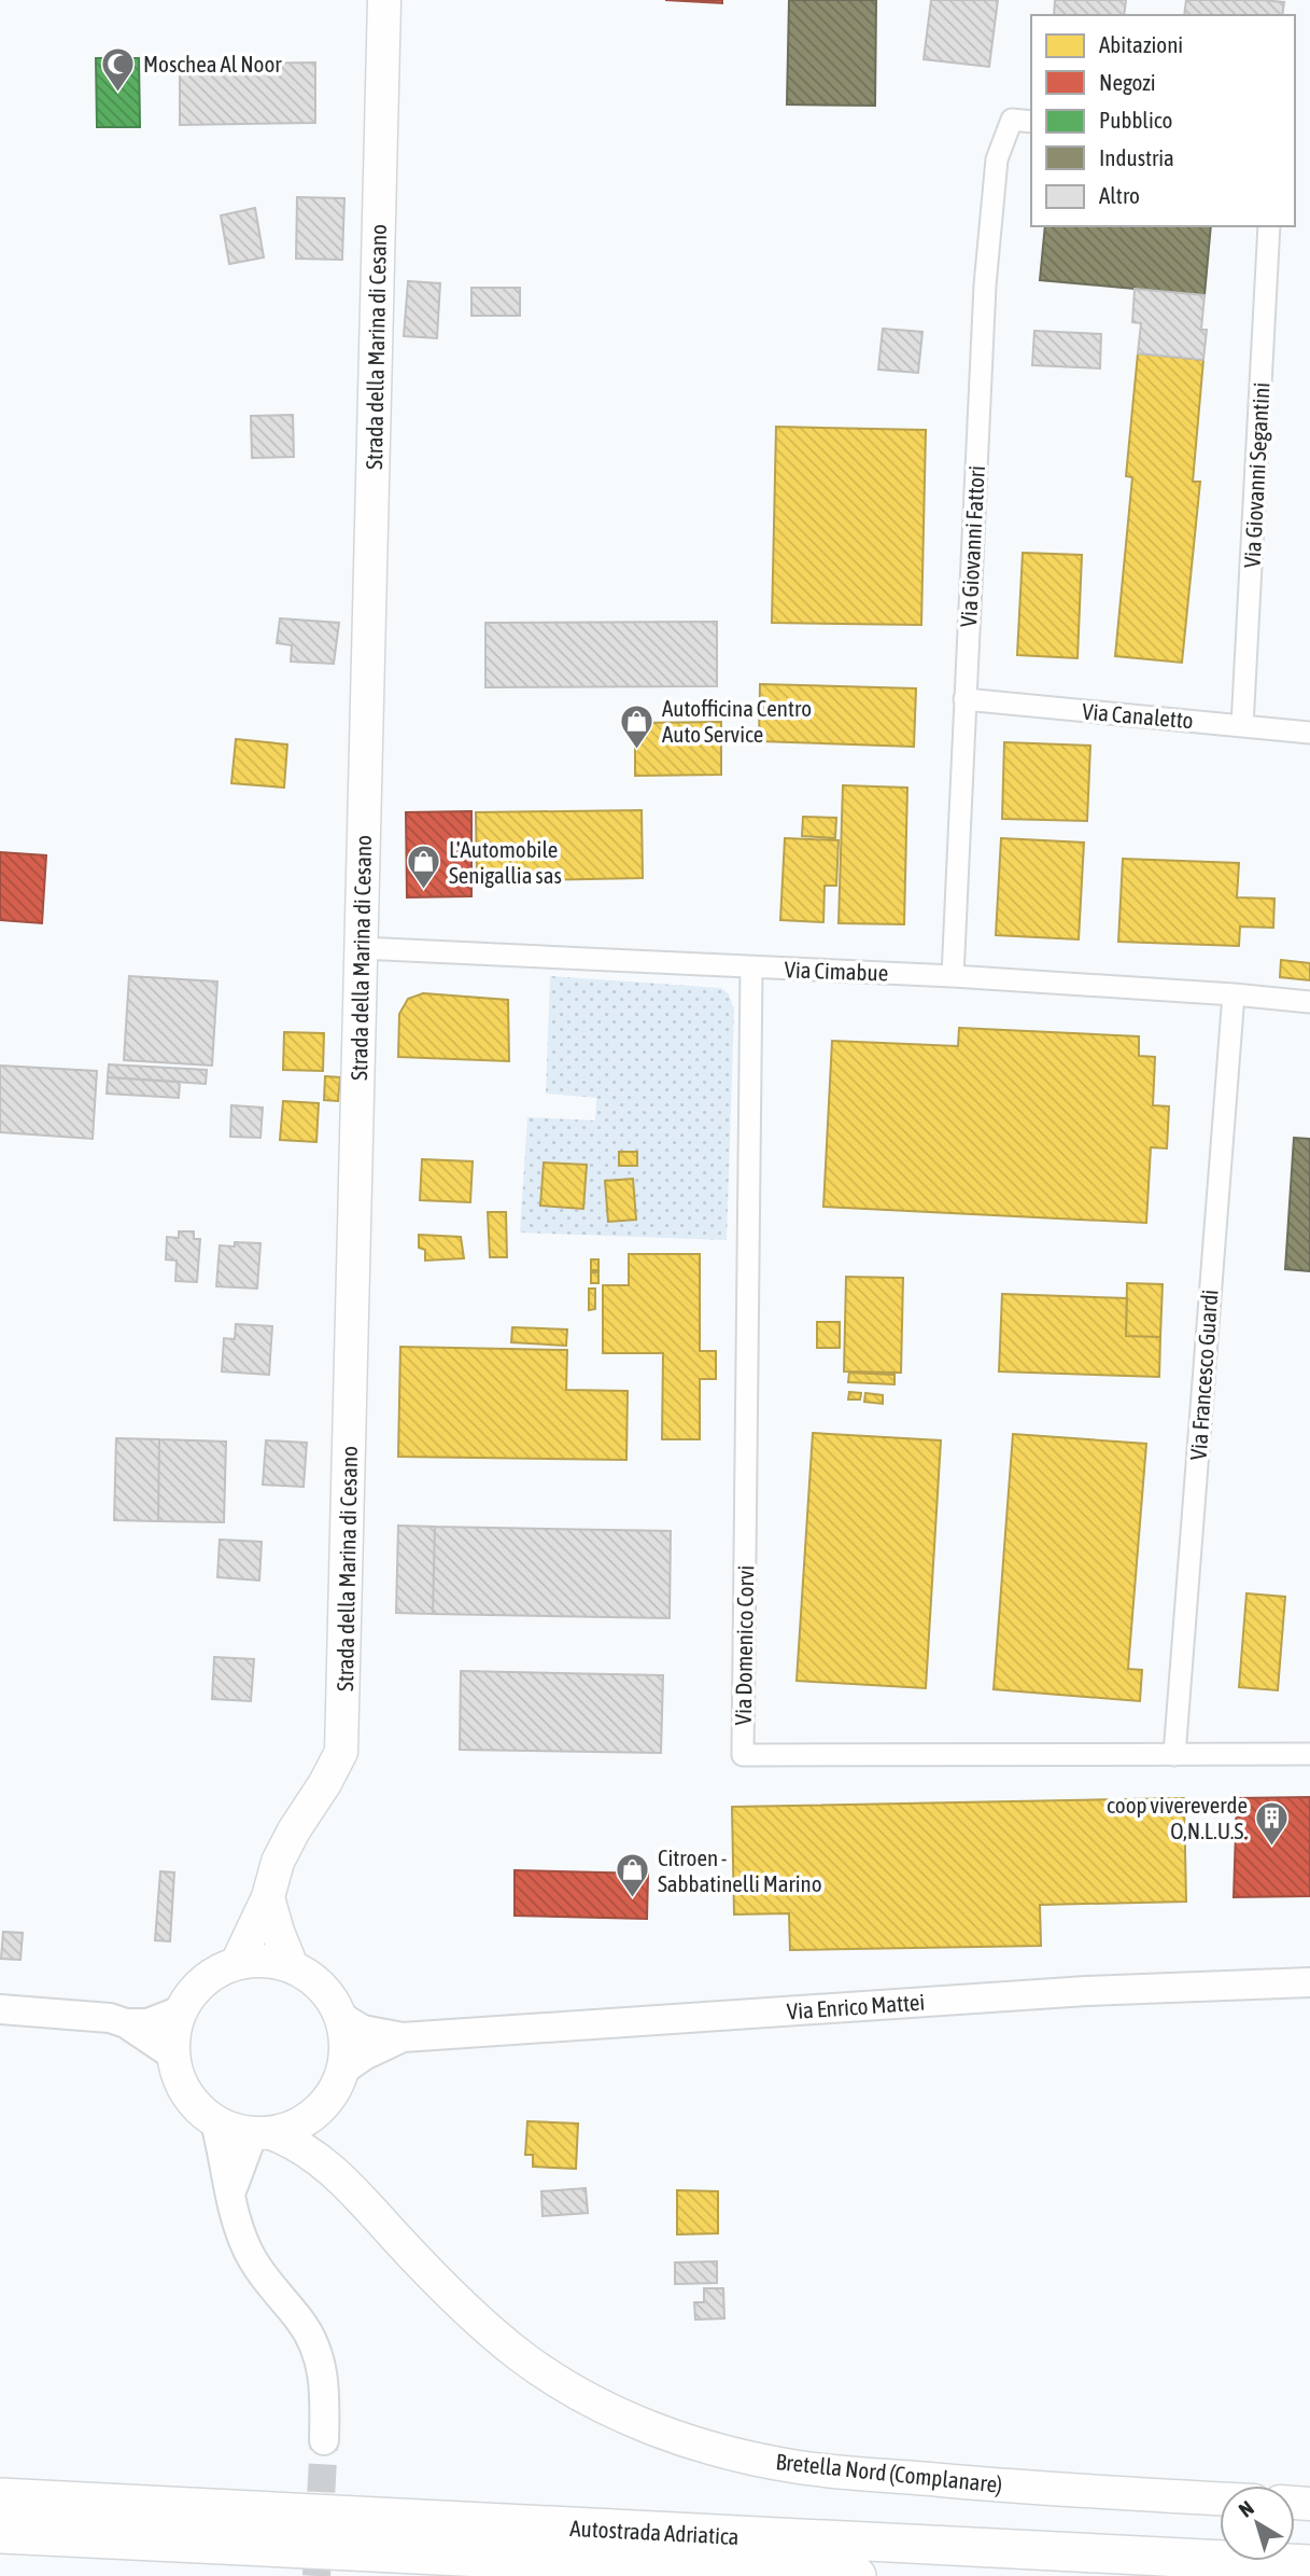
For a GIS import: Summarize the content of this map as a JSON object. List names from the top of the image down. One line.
{"streets":{"highway":["Autostrada Adriatica"],"main road":["Strada della Marina di Cesano","Bretella Nord (Complanare)"],"street":["Via Giovanni Segantini","Via Giovanni Fattori","Via Canaletto","Via Cimabue","Via Francesco Guardi","Via Domenico Corvi","Via Enrico Mattei"]},"crossings":[["Strada della Marina di Cesano","Via Cimabue"],["Strada della Marina di Cesano","Via Enrico Mattei"],["Strada della Marina di Cesano","Bretella Nord (Complanare)"],["Via Giovanni Segantini","Via Canaletto"],["Via Giovanni Fattori","Via Canaletto"],["Via Giovanni Fattori","Via Cimabue"],["Via Cimabue","Via Francesco Guardi"],["Via Cimabue","Via Domenico Corvi"],["Via Francesco Guardi","Via Domenico Corvi"],["Via Enrico Mattei","Bretella Nord (Complanare)"]],"places":{"mosque":["Moschea Al Noor"],"shop":["Autofficina Centro Auto Service","L'Automobile Senigallia sas","Citroen - Sabbatinelli Marino"],"building":["coop vivereverde O,N.L.U.S."]},"legend":["Abitazioni","Negozi","Pubblico","Industria","Altro"],"north":"top left"}
